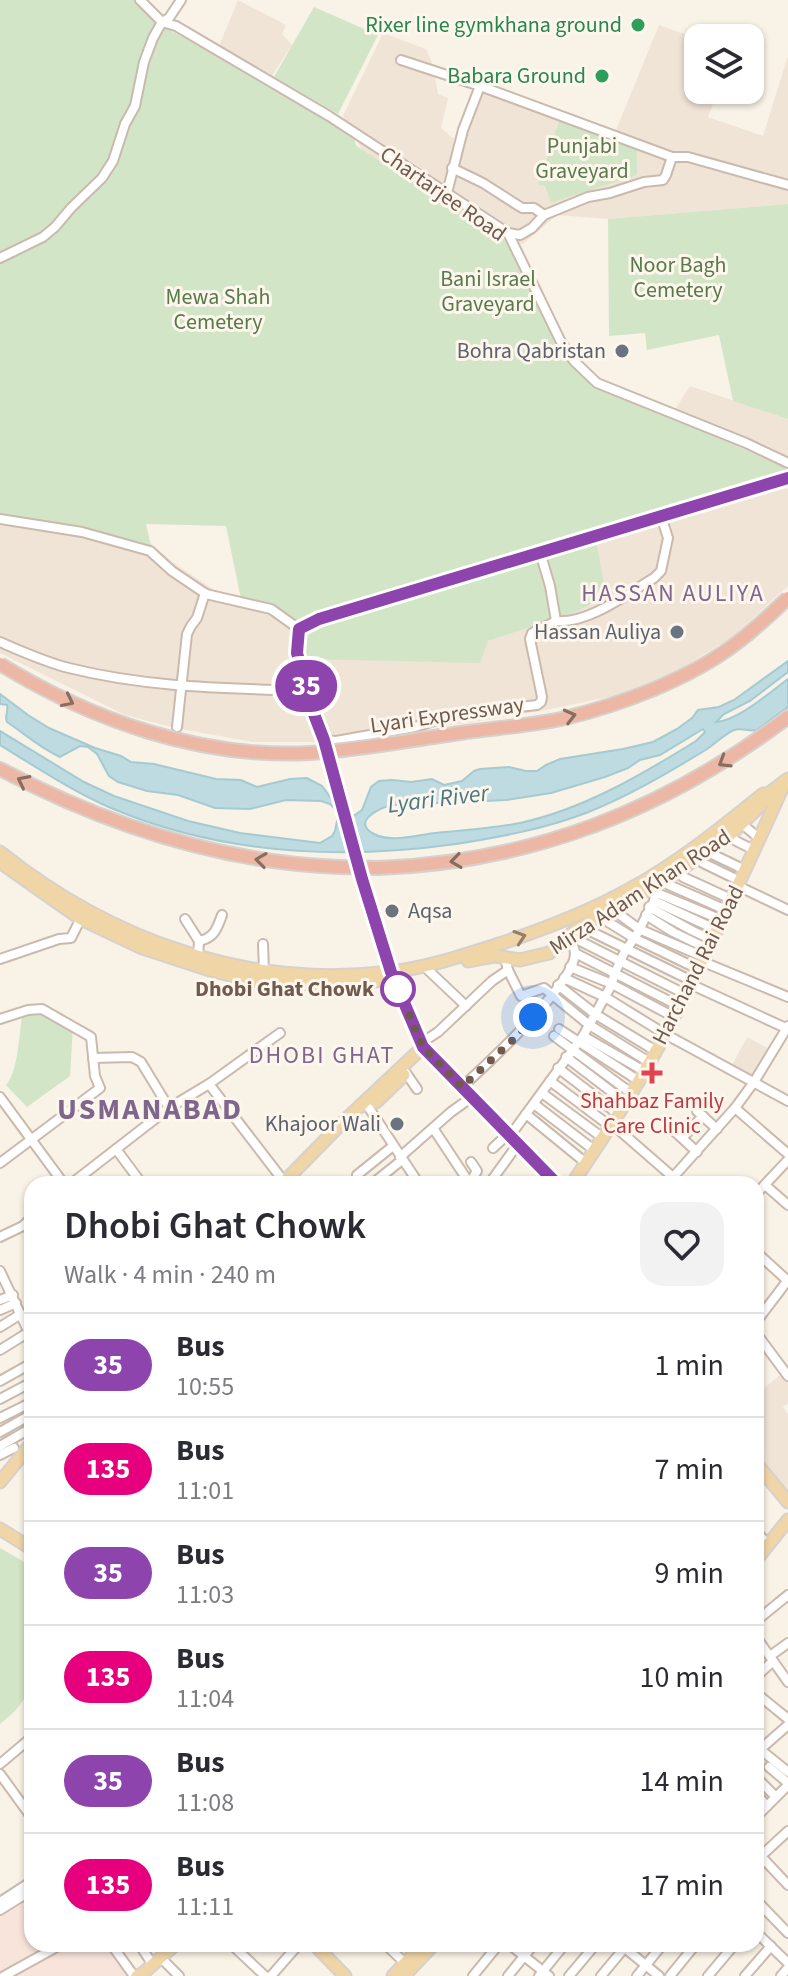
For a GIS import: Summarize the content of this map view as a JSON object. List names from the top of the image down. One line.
{"streets":{"highway":["Lyari Expressway"],"main road":["Mirza Adam Khan Road","Harchand Rai Road"],"street":["Chartarjee Road"]},"crossings":[["Mirza Adam Khan Road","Harchand Rai Road"]],"districts":["HASSAN AULIYA","DHOBI GHAT","USMANABAD"],"water":["Lyari River"],"parks":["Punjabi Graveyard","Noor Bagh Cemetery","Bani Israel Graveyard","Mewa Shah Cemetery"],"places":{"other":["Rixer line gymkhana ground","Babara Ground","Bohra Qabristan","Hassan Auliya","Aqsa","Dhobi Ghat Chowk","Khajoor Wali"],"health":["Shahbaz Family Care Clinic"]},"lines":["bus line 35"],"page":{"on_map":"35","heading":["Dhobi Ghat Chowk","Walk · 4 min · 240 m"],"list":[{"mark":"35","name":"Bus","note":"10:55","value":"1 min"},{"mark":"135","name":"Bus","note":"11:01","value":"7 min"},{"mark":"35","name":"Bus","note":"11:03","value":"9 min"},{"mark":"135","name":"Bus","note":"11:04","value":"10 min"},{"mark":"35","name":"Bus","note":"11:08","value":"14 min"},{"mark":"135","name":"Bus","note":"11:11","value":"17 min"}]}}
